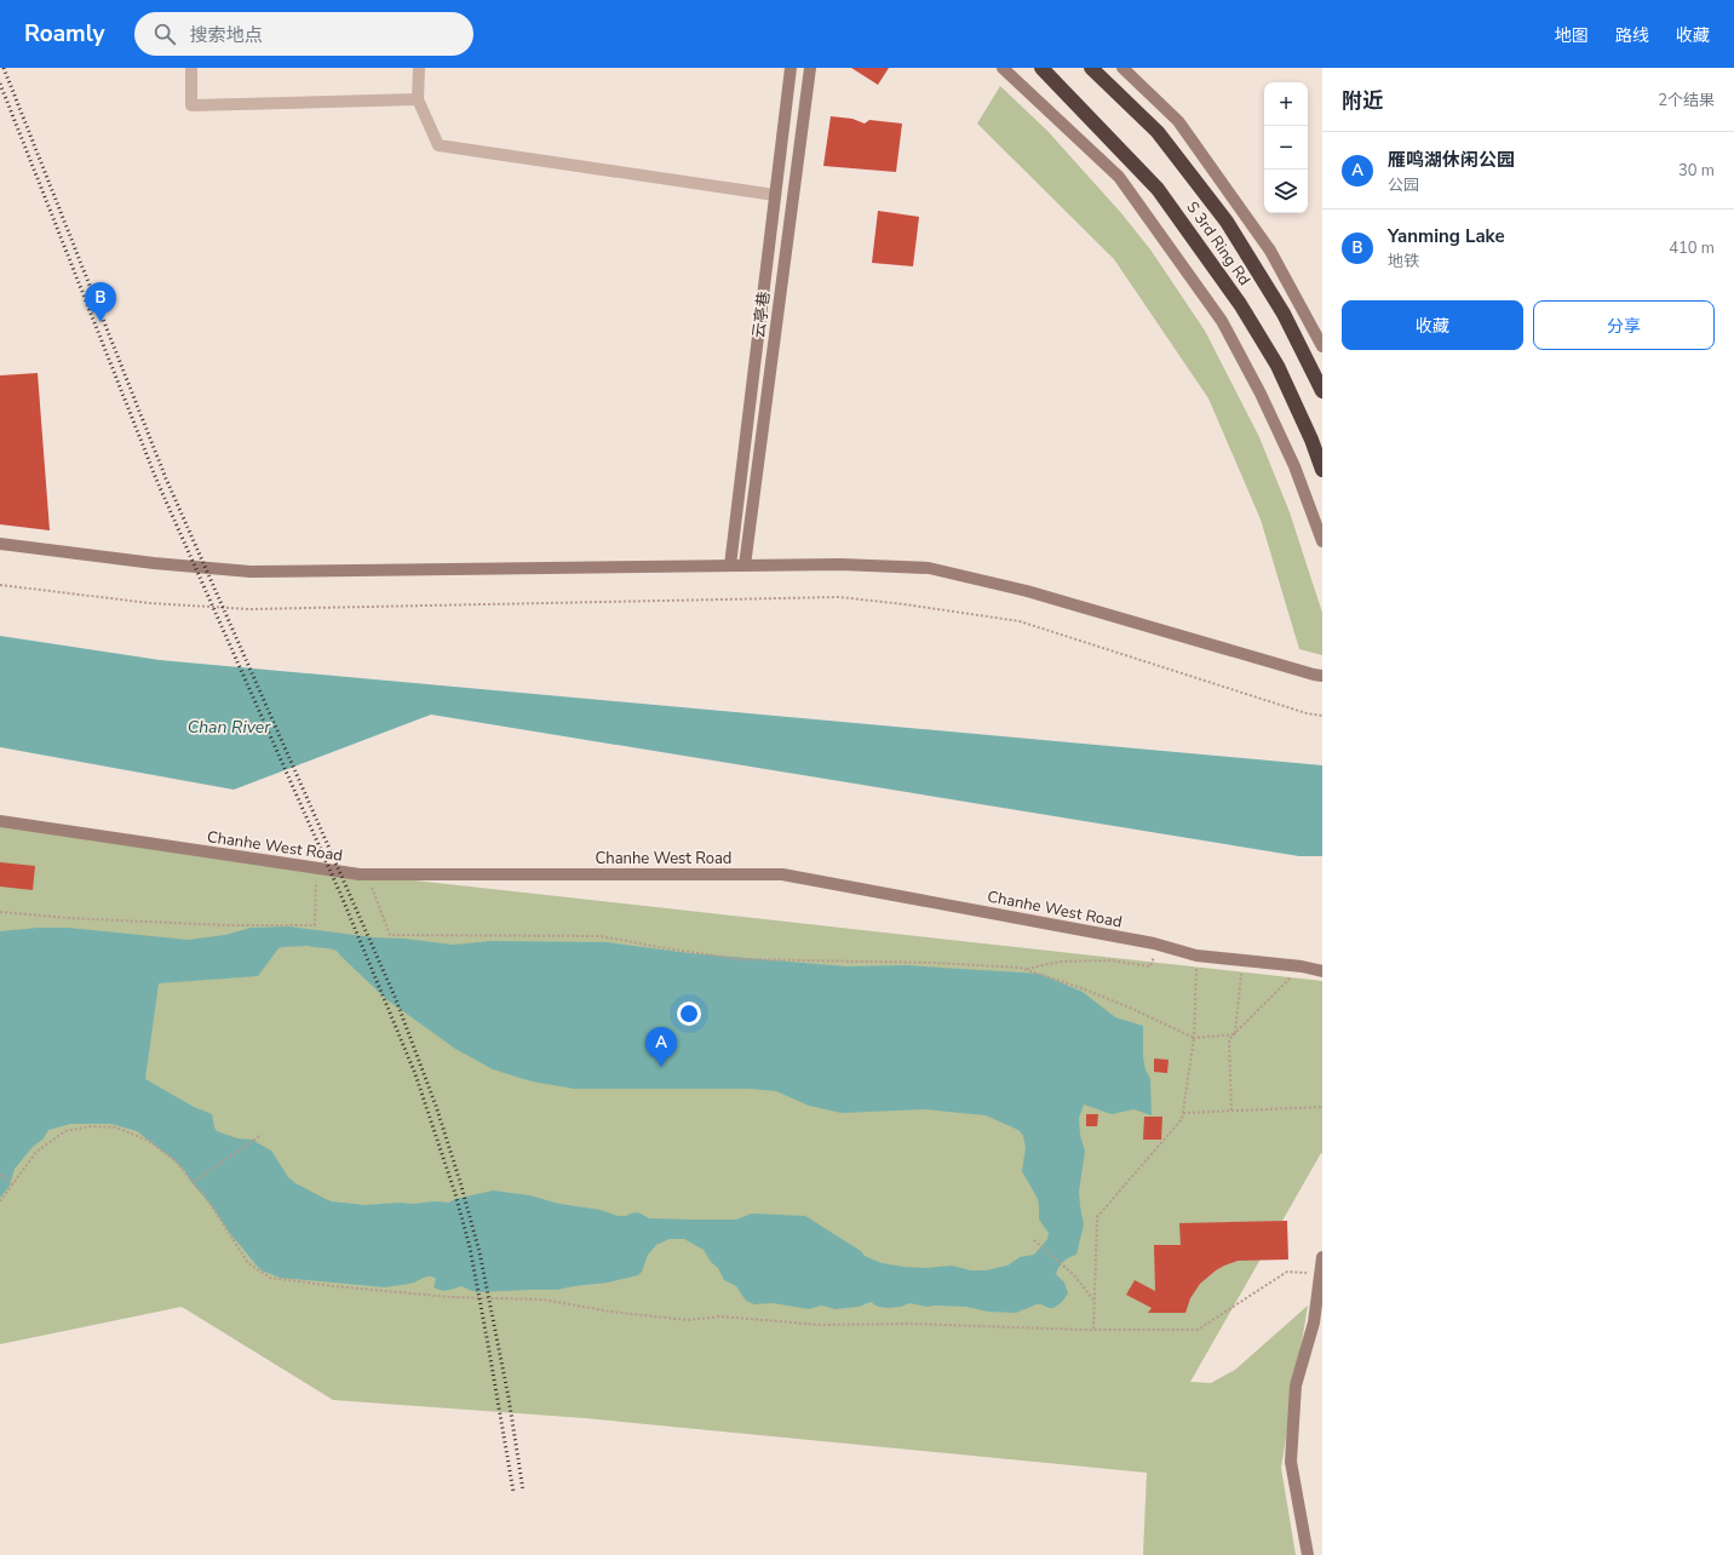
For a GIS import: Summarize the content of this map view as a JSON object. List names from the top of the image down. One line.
{"streets":{"highway":["S 3rd Ring Rd"],"street":["云亭巷","Chanhe West Road"]},"water":["Chan River"],"page":{"header":"Roamly","search":"搜索地点","nav":["地图","路线","收藏"],"heading":["附近","2个结果"],"map_buttons":["+","−"],"list":[{"mark":"A","name":"雁鸣湖休闲公园","note":"公园","value":"30 m"},{"mark":"B","name":"Yanming Lake","note":"地铁","value":"410 m"}],"pins":["B","A"],"buttons":["收藏","分享"]}}
